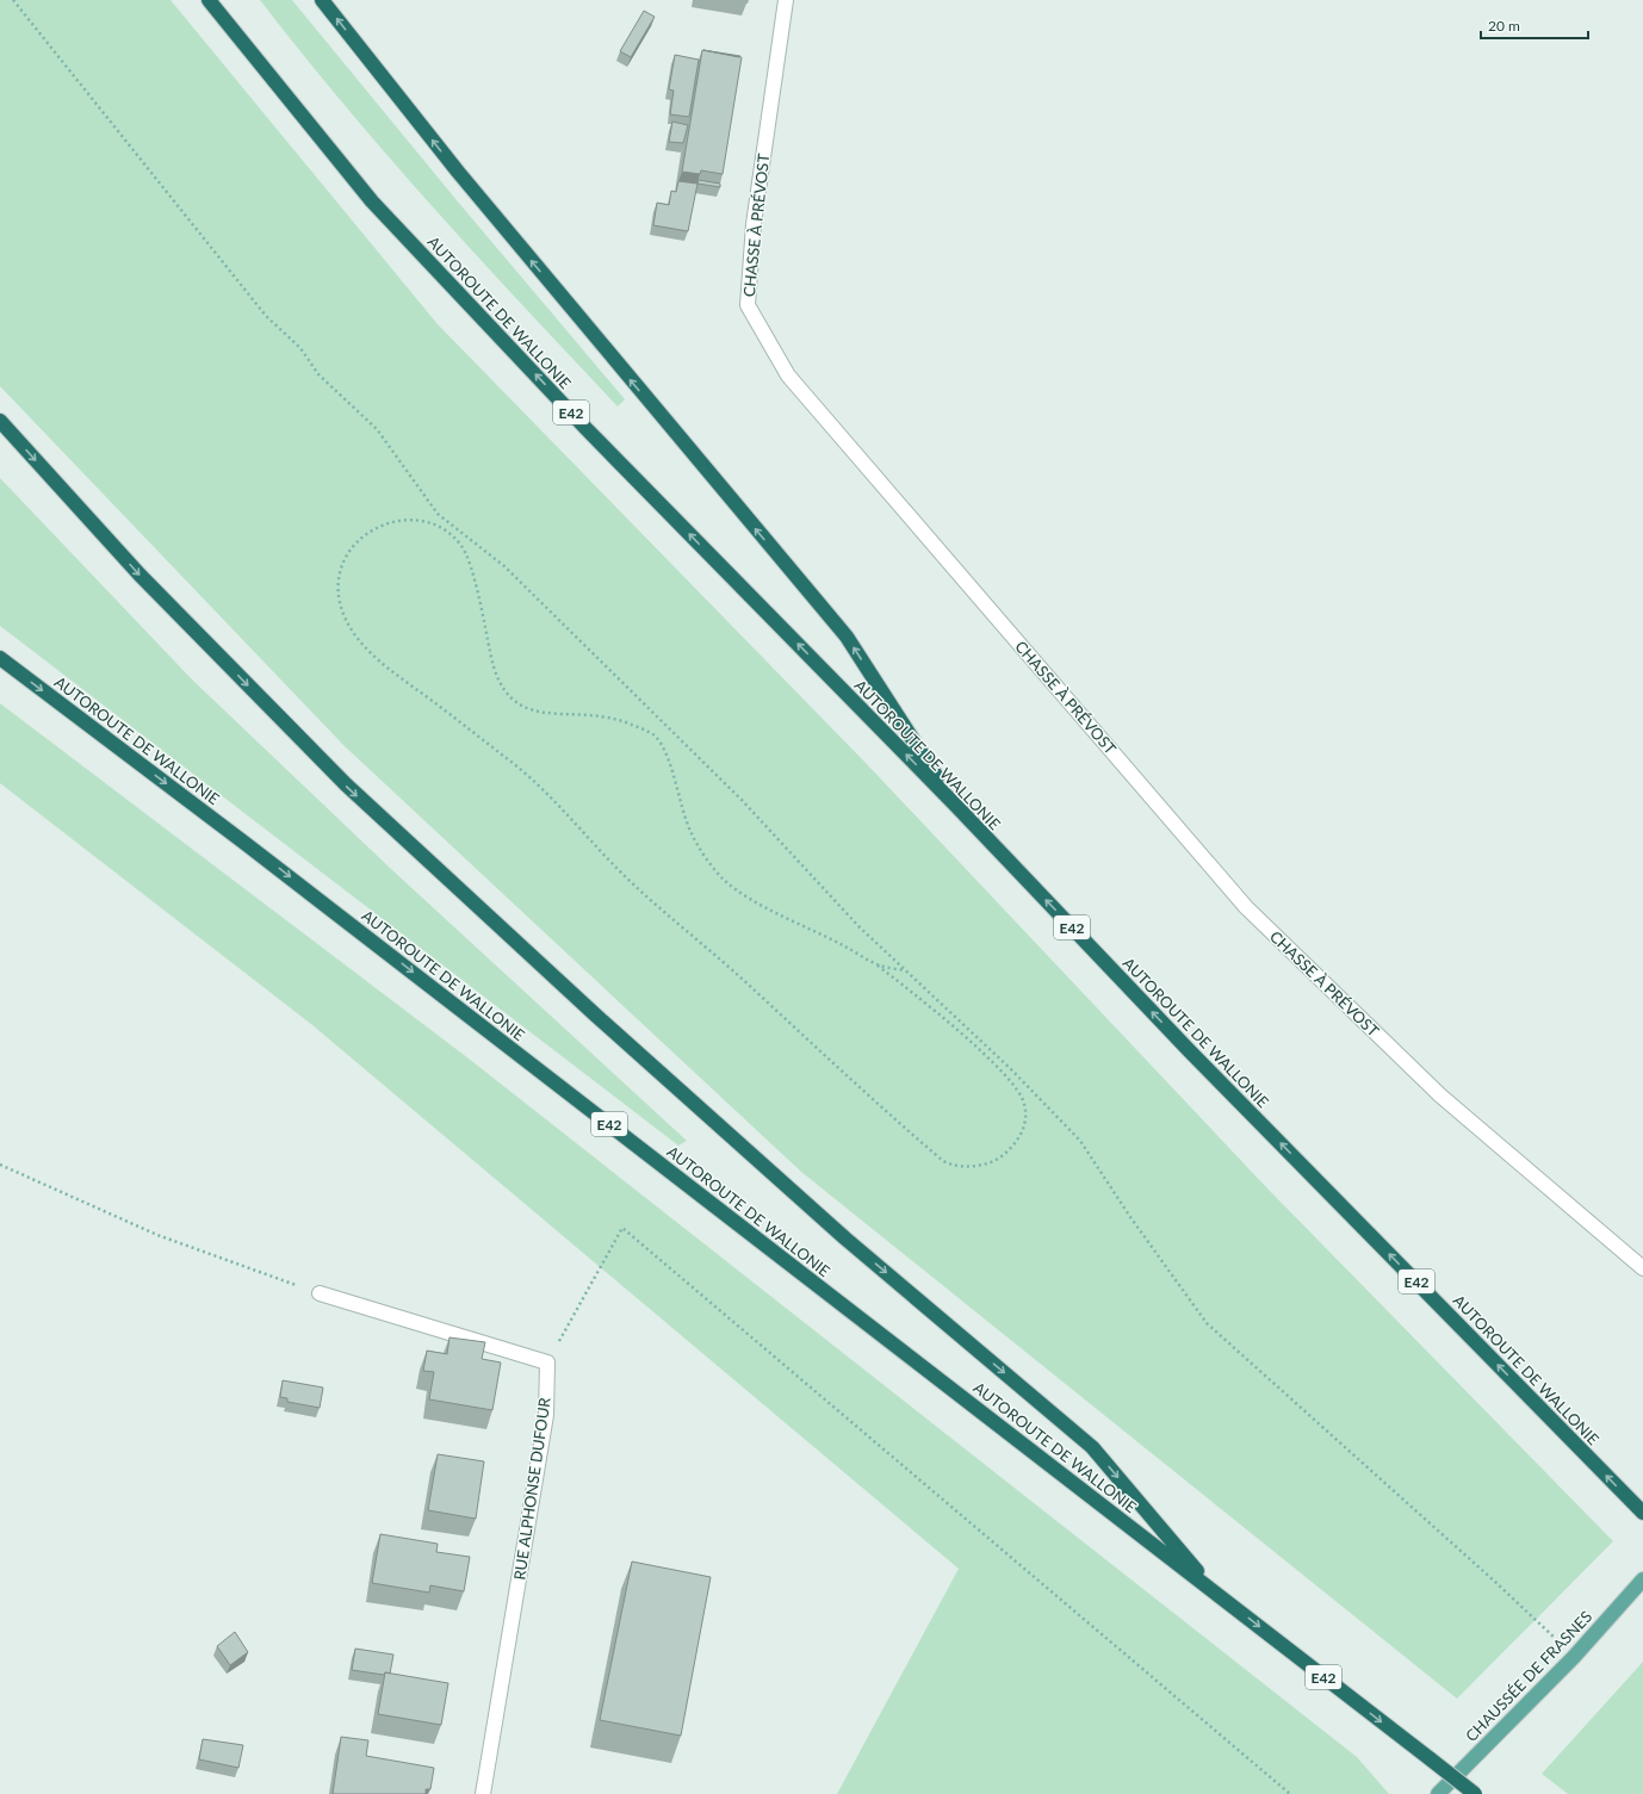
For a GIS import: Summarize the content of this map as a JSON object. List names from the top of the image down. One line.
{"streets":{"highway":["AUTOROUTE DE WALLONIE","E42"],"main road":["CHAUSSÉE DE FRASNES"],"street":["CHASSE À PRÉVOST","RUE ALPHONSE DUFOUR"]},"scale_bar":"20 m"}
